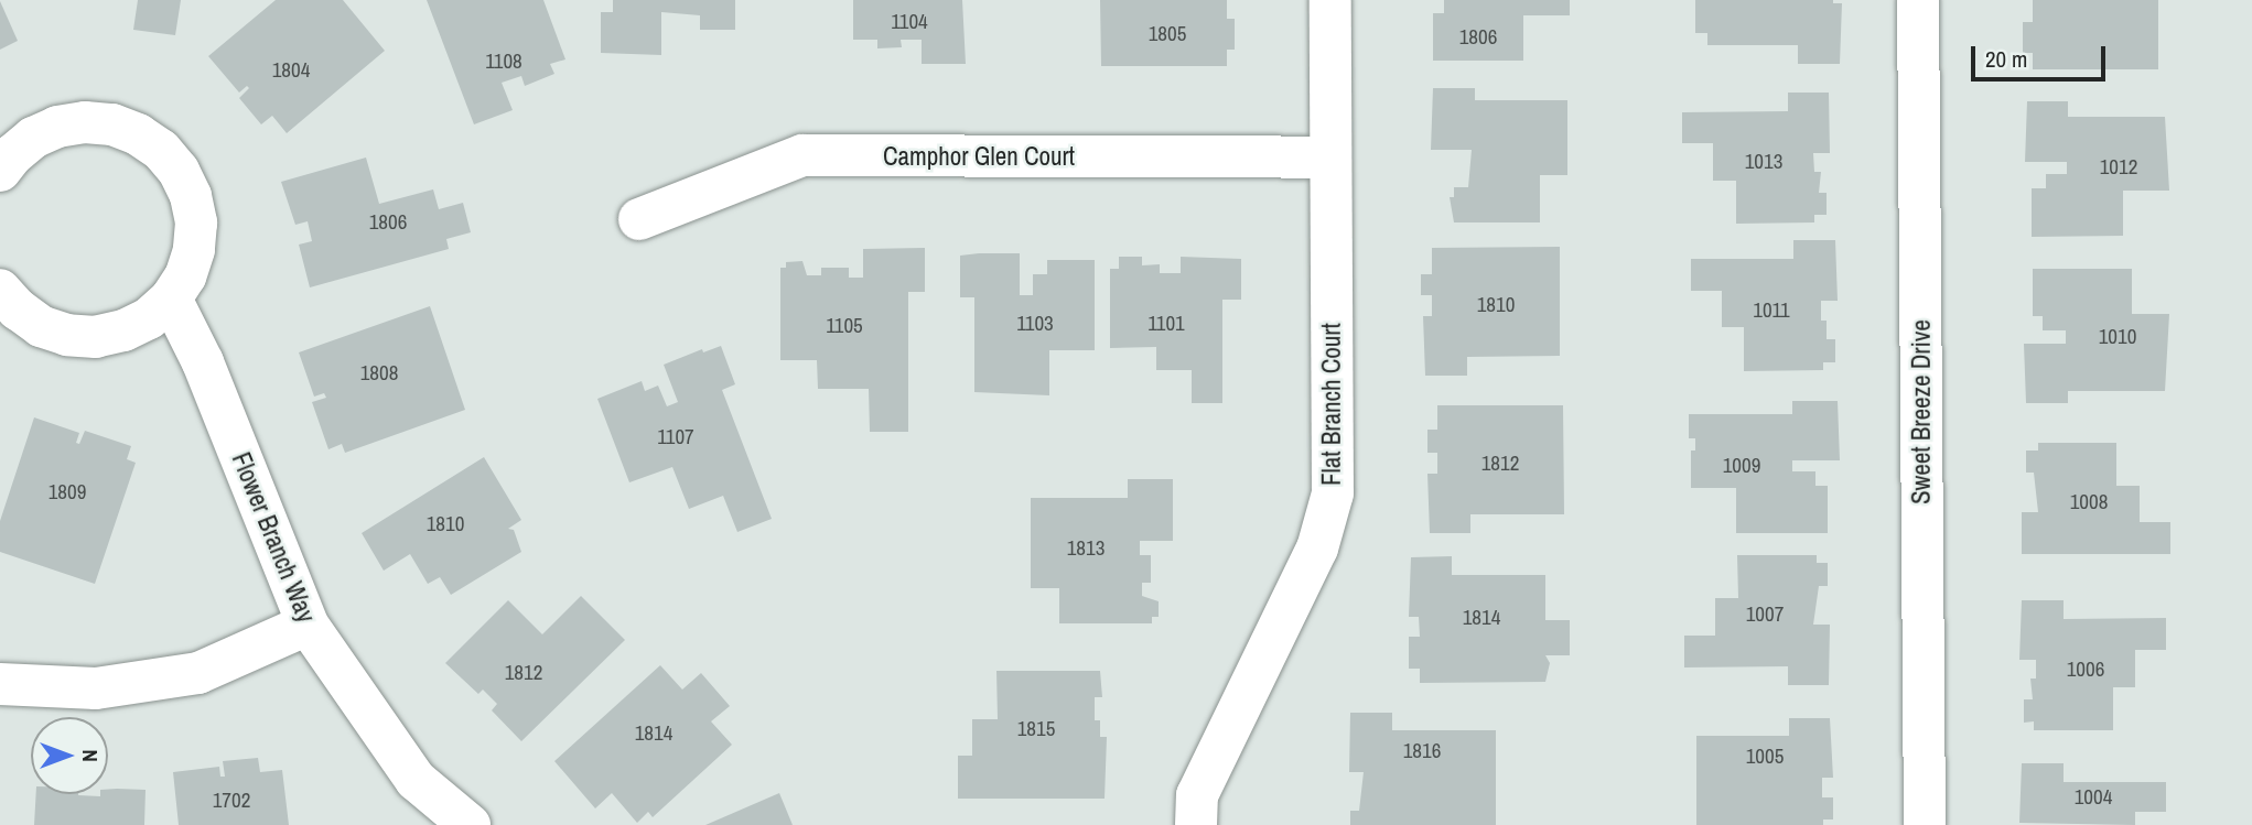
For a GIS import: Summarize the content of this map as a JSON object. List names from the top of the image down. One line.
{"streets":{"street":["Camphor Glen Court","Flat Branch Court","Sweet Breeze Drive","Flower Branch Way"]},"crossings":[["Camphor Glen Court","Flat Branch Court"]],"house_numbers":["1104","1805","1806","1108","1804","1013","1012","1806","1810","1011","1103","1101","1105","1010","1808","1107","1812","1009","1809","1008","1810","1813","1007","1814","1006","1812","1815","1814","1816","1005","1004","1702"],"scale_bar":"20 m","north":"right"}
